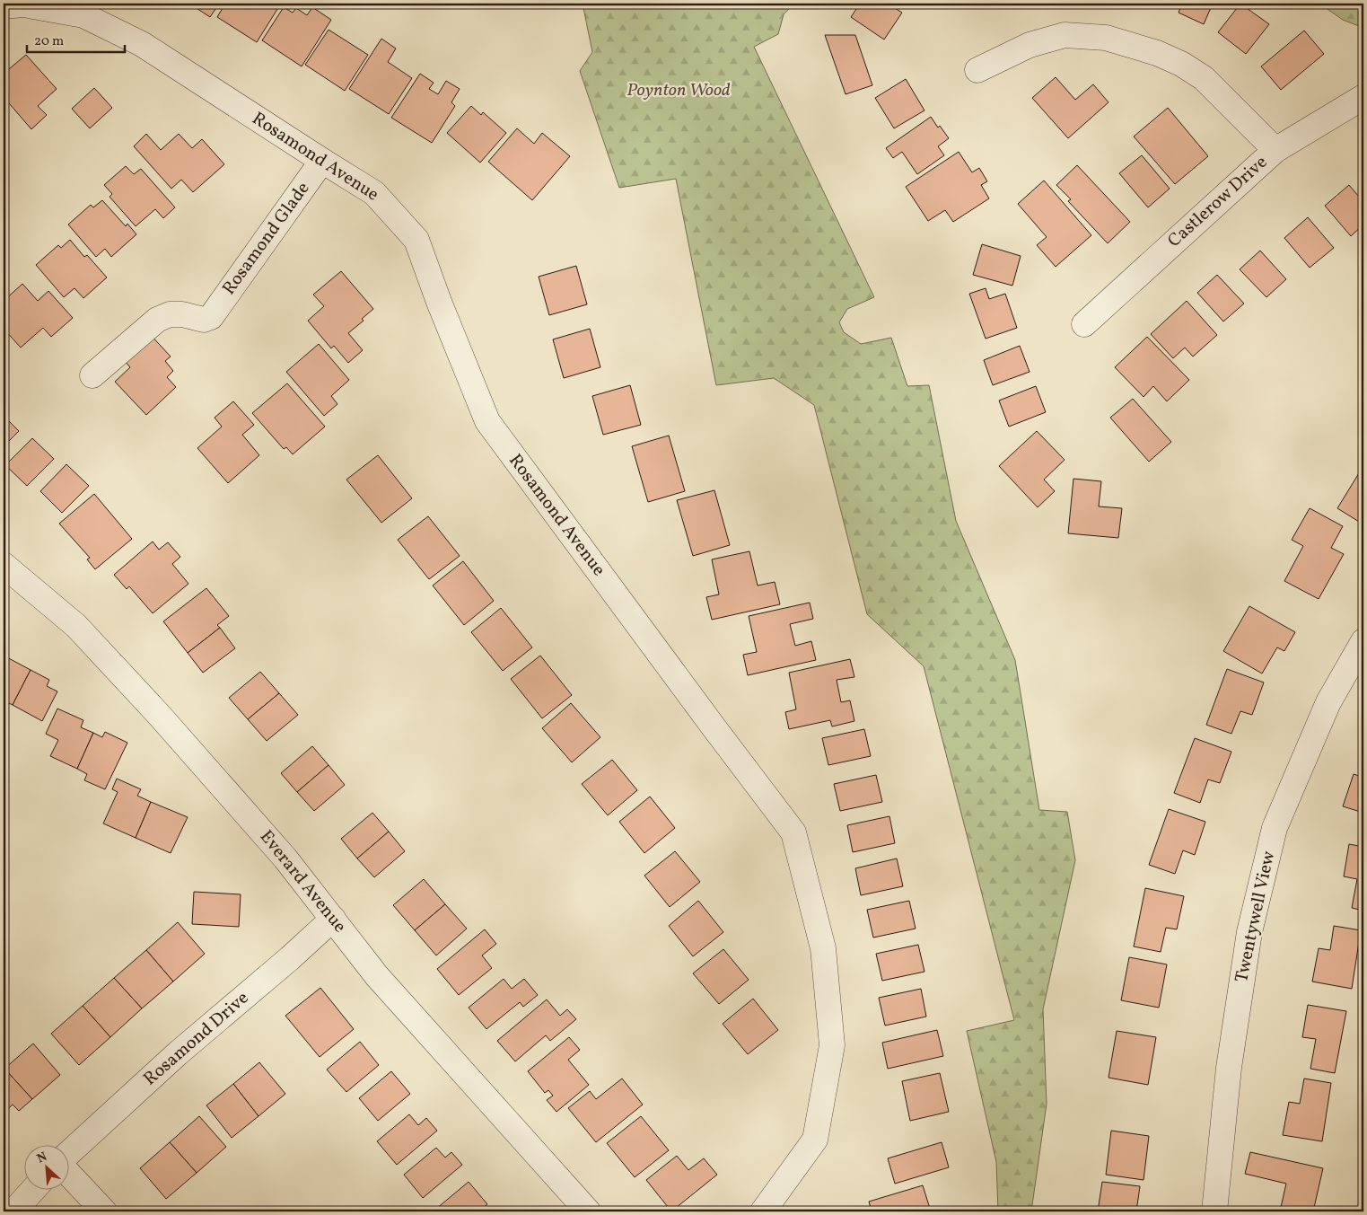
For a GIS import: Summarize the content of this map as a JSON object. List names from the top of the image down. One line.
{"streets":{"street":["Rosamond Avenue","Castlerow Drive","Rosamond Glade","Everard Avenue","Twentywell View","Rosamond Drive"]},"crossings":[["Rosamond Avenue","Rosamond Glade"],["Everard Avenue","Rosamond Drive"]],"parks":["Poynton Wood"],"scale_bar":"20 m","north":"top left"}
